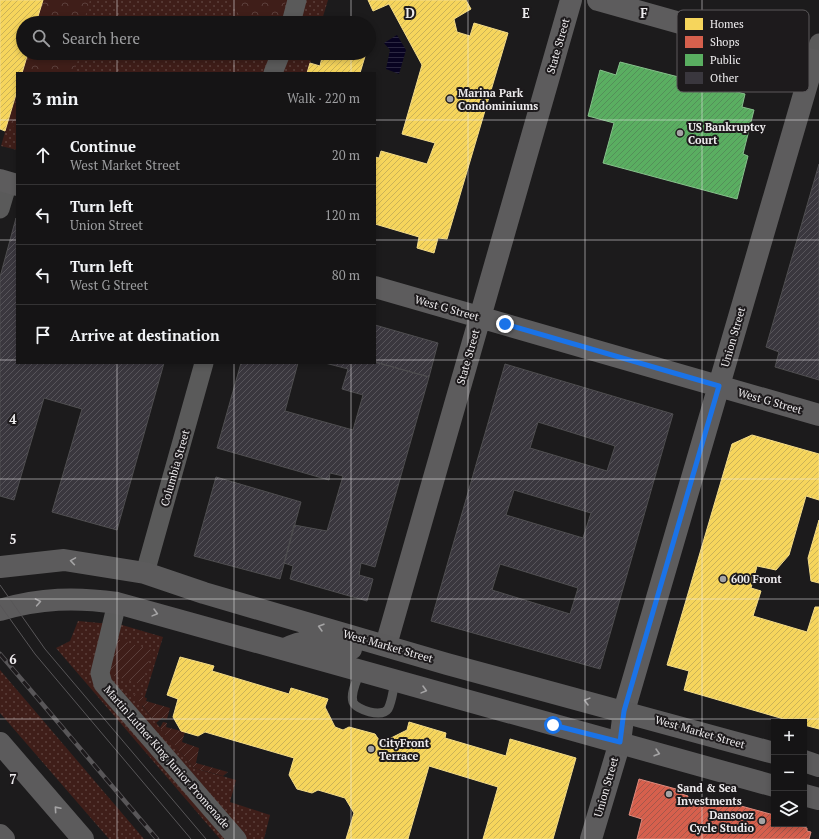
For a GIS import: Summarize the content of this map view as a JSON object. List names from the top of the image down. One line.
{"streets":{"main road":["West Market Street"],"street":["State Street","West G Street","Union Street","Columbia Street","Martin Luther King Junior Promenade"]},"crossings":[["State Street","West G Street"],["State Street","West Market Street"],["West G Street","Union Street"],["Union Street","West Market Street"],["Columbia Street","West Market Street"]],"places":["Marina Park Condominiums","US Bankruptcy Court","600 Front","CityFront Terrace","Sand & Sea Investments","Dansooz Cycle Studio"],"legend":["Homes","Shops","Public","Other"],"page":{"search":"Search here","heading":["3 min","Walk · 220 m"],"list":[["Continue","West Market Street","20 m"],["Turn left","Union Street","120 m"],["Turn left","West G Street","80 m"],"Arrive at destination"],"map_buttons":["+","−"]},"grid":{"columns":["D","E","F"],"rows":["4","5","6","7"]}}
